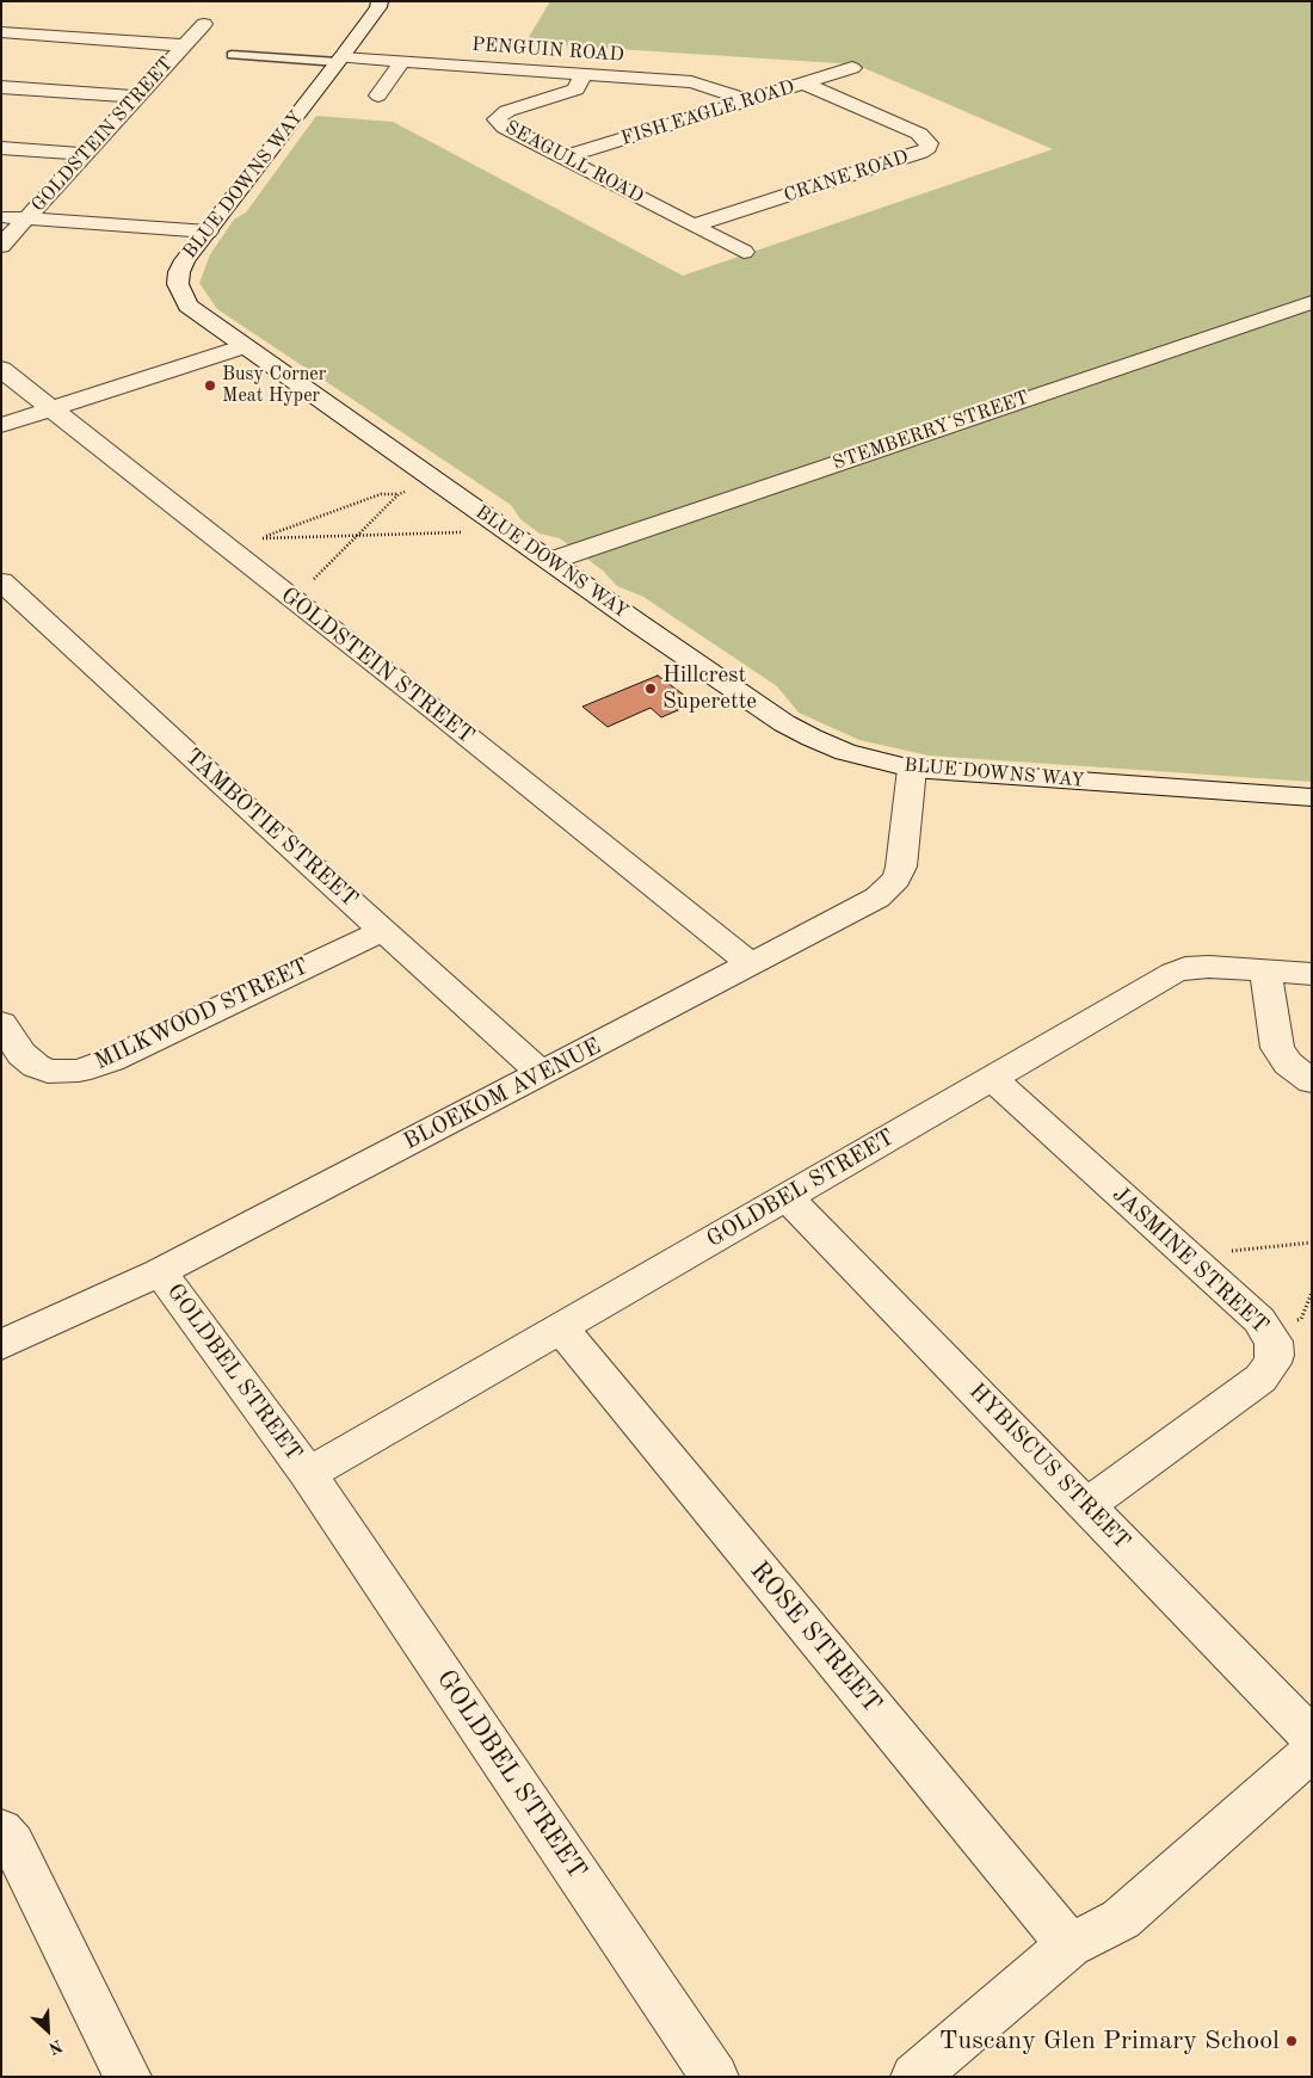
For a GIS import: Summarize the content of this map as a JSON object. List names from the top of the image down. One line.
{"streets":{"street":["PENGUIN ROAD","FISH EAGLE ROAD","GOLDSTEIN STREET","SEAGULL ROAD","CRANE ROAD","BLUE DOWNS WAY","STEMBERRY STREET","TAMBOTIE STREET","MILKWOOD STREET","BLOEKOM AVENUE","GOLDBEL STREET","JASMINE STREET","HYBISCUS STREET","ROSE STREET"]},"crossings":[["PENGUIN ROAD","FISH EAGLE ROAD"],["PENGUIN ROAD","SEAGULL ROAD"],["PENGUIN ROAD","BLUE DOWNS WAY"],["FISH EAGLE ROAD","SEAGULL ROAD"],["FISH EAGLE ROAD","CRANE ROAD"],["GOLDSTEIN STREET","BLOEKOM AVENUE"],["SEAGULL ROAD","CRANE ROAD"],["BLUE DOWNS WAY","STEMBERRY STREET"],["BLUE DOWNS WAY","BLOEKOM AVENUE"],["TAMBOTIE STREET","MILKWOOD STREET"],["TAMBOTIE STREET","BLOEKOM AVENUE"],["BLOEKOM AVENUE","GOLDBEL STREET"],["GOLDBEL STREET","JASMINE STREET"],["GOLDBEL STREET","HYBISCUS STREET"],["GOLDBEL STREET","ROSE STREET"],["JASMINE STREET","HYBISCUS STREET"]],"places":["Busy Corner Meat Hyper","Hillcrest Superette","Tuscany Glen Primary School"],"north":"bottom right"}
